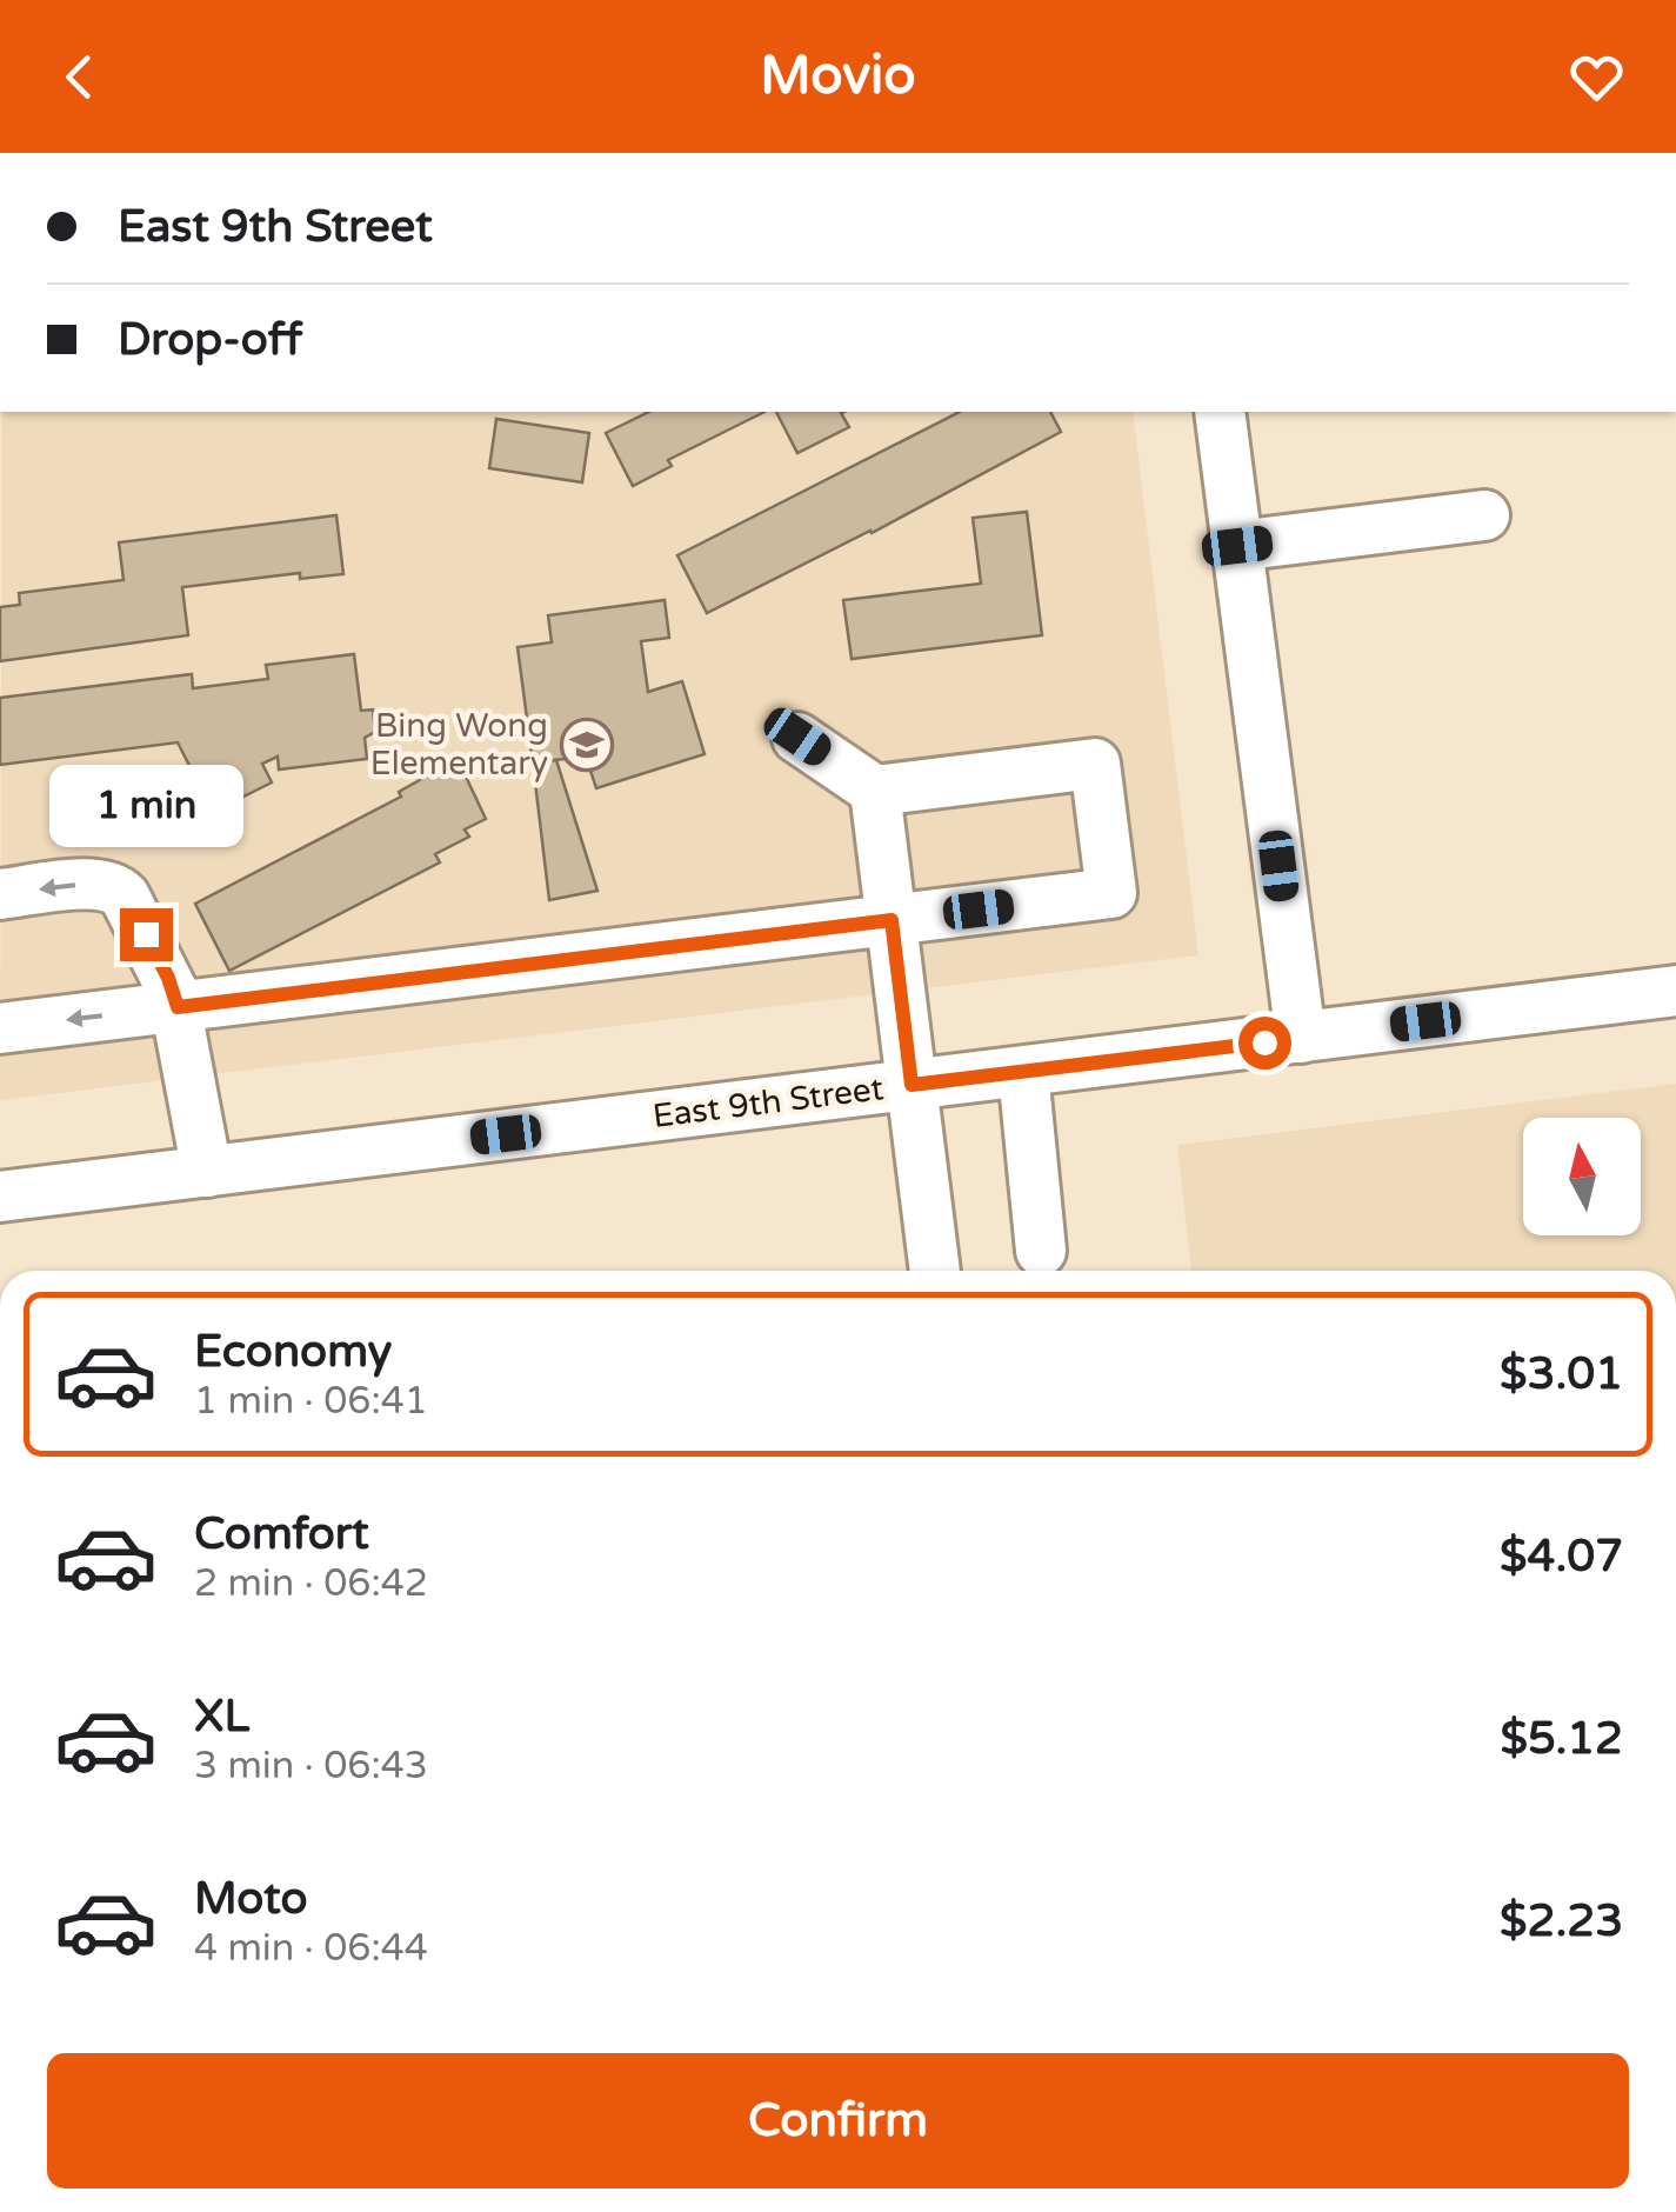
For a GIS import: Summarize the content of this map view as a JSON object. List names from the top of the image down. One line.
{"streets":{"street":["East 9th Street"]},"places":{"school or university":["Bing Wong Elementary"]},"north":"top","page":{"header":"Movio","banner":["East 9th Street","Drop-off"],"bubble":"1 min","list":[{"name":"Economy","note":"1 min · 06:41","value":"$3.01"},{"name":"Comfort","note":"2 min · 06:42","value":"$4.07"},{"name":"XL","note":"3 min · 06:43","value":"$5.12"},{"name":"Moto","note":"4 min · 06:44","value":"$2.23"}],"buttons":"Confirm"}}
